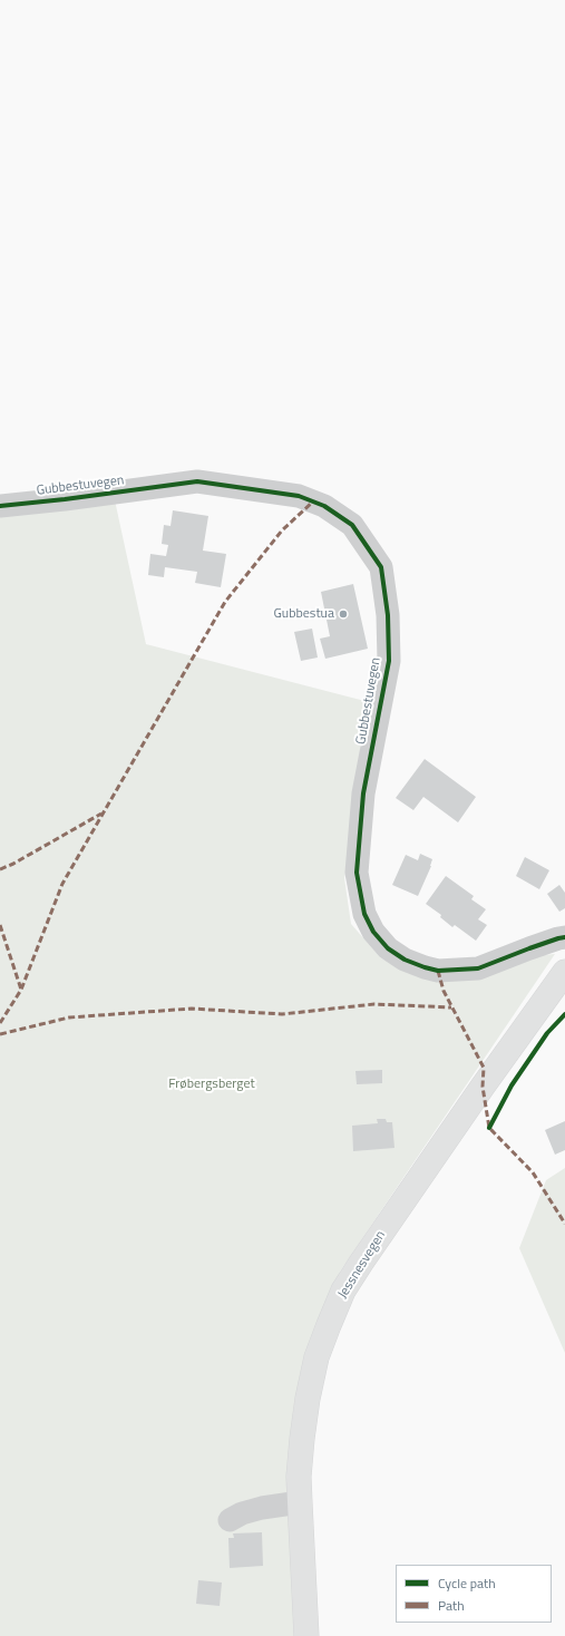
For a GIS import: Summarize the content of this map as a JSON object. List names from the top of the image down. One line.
{"streets":{"main road":["Jessnesvegen"],"street":["Gubbestuvegen"]},"parks":["Frøbergsberget"],"places":["Gubbestua"],"legend":["Cycle path","Path"]}
